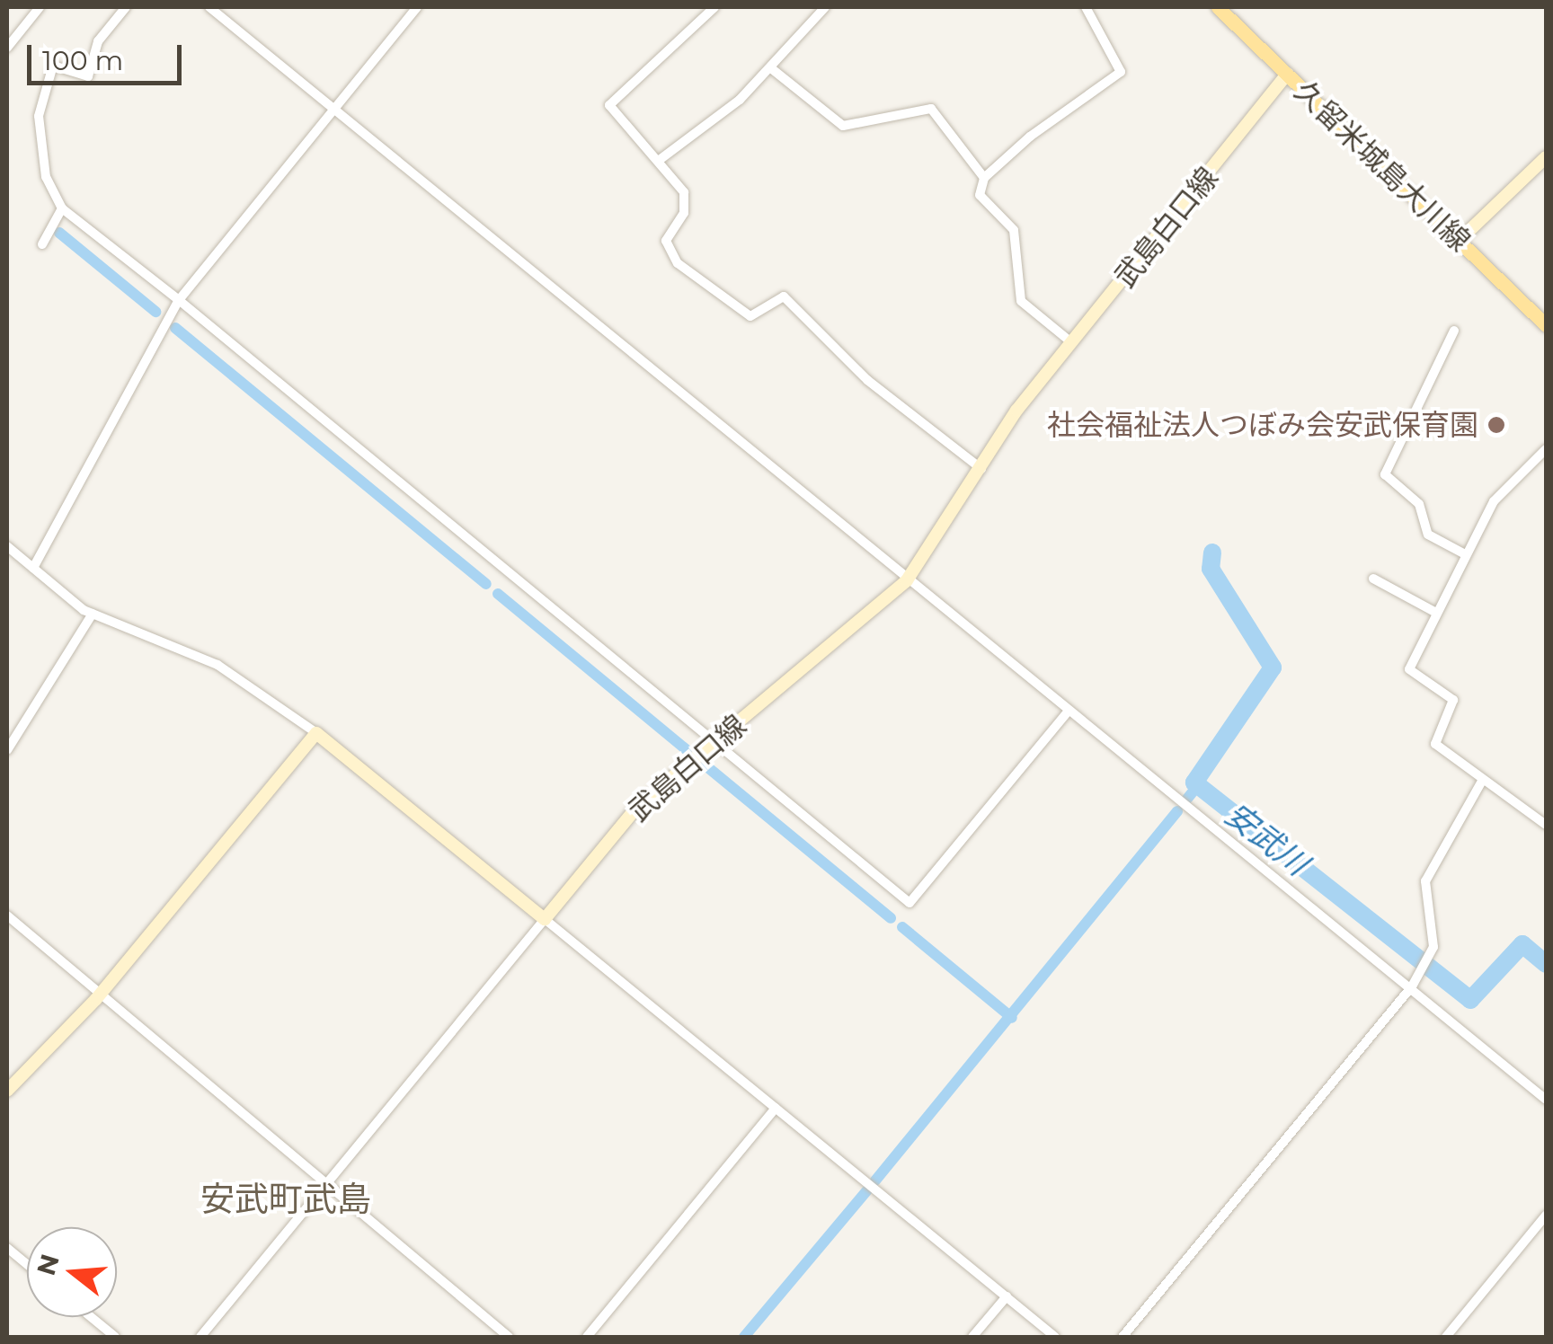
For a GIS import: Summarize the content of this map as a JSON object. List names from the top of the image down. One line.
{"streets":{"main road":["久留米城島大川線","武島白口線"]},"crossings":[["久留米城島大川線","武島白口線"]],"districts":["安武町武島"],"water":["安武川"],"places":["社会福祉法人つぼみ会安武保育園"],"scale_bar":"100 m","north":"left"}
